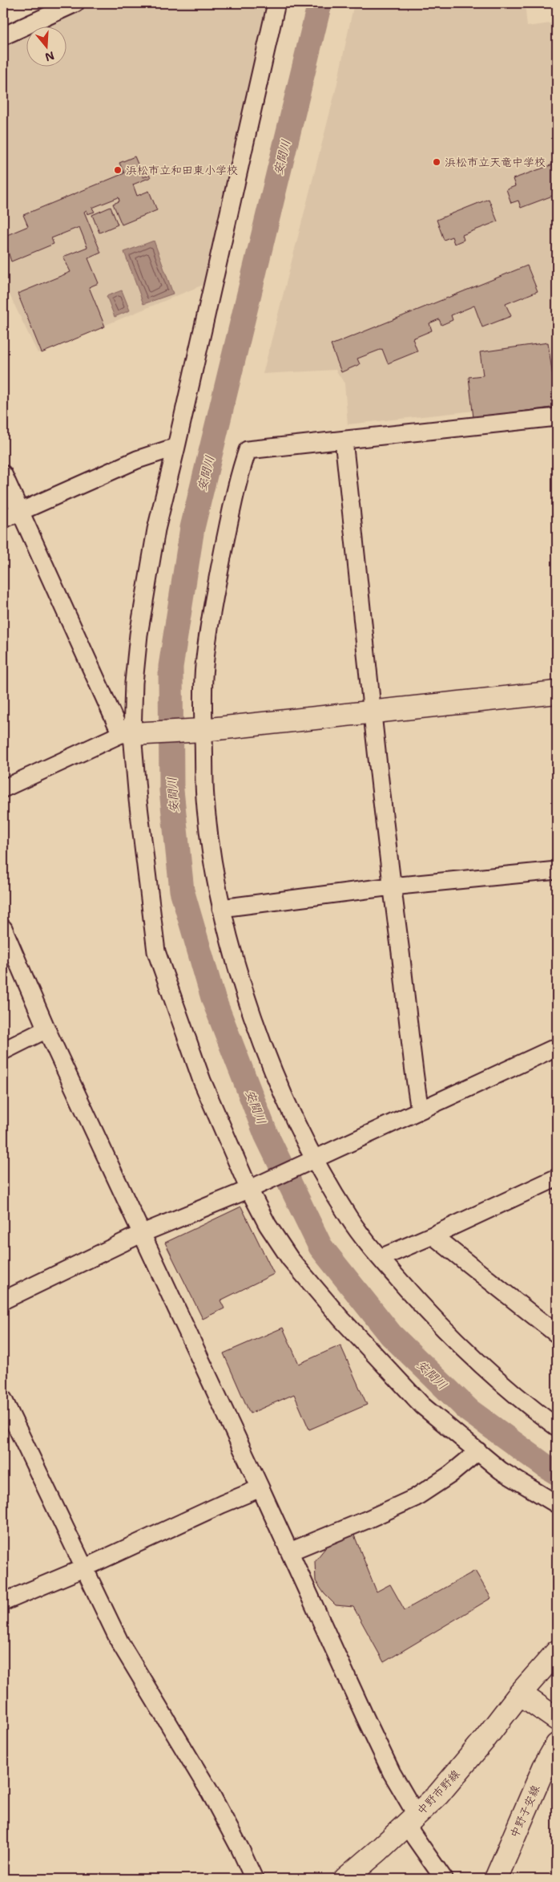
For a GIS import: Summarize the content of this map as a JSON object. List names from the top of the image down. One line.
{"streets":{"main road":["中野市野線","中野子安線"]},"water":["安間川"],"places":["浜松市立天竜中学校","浜松市立和田東小学校"],"north":"bottom"}
